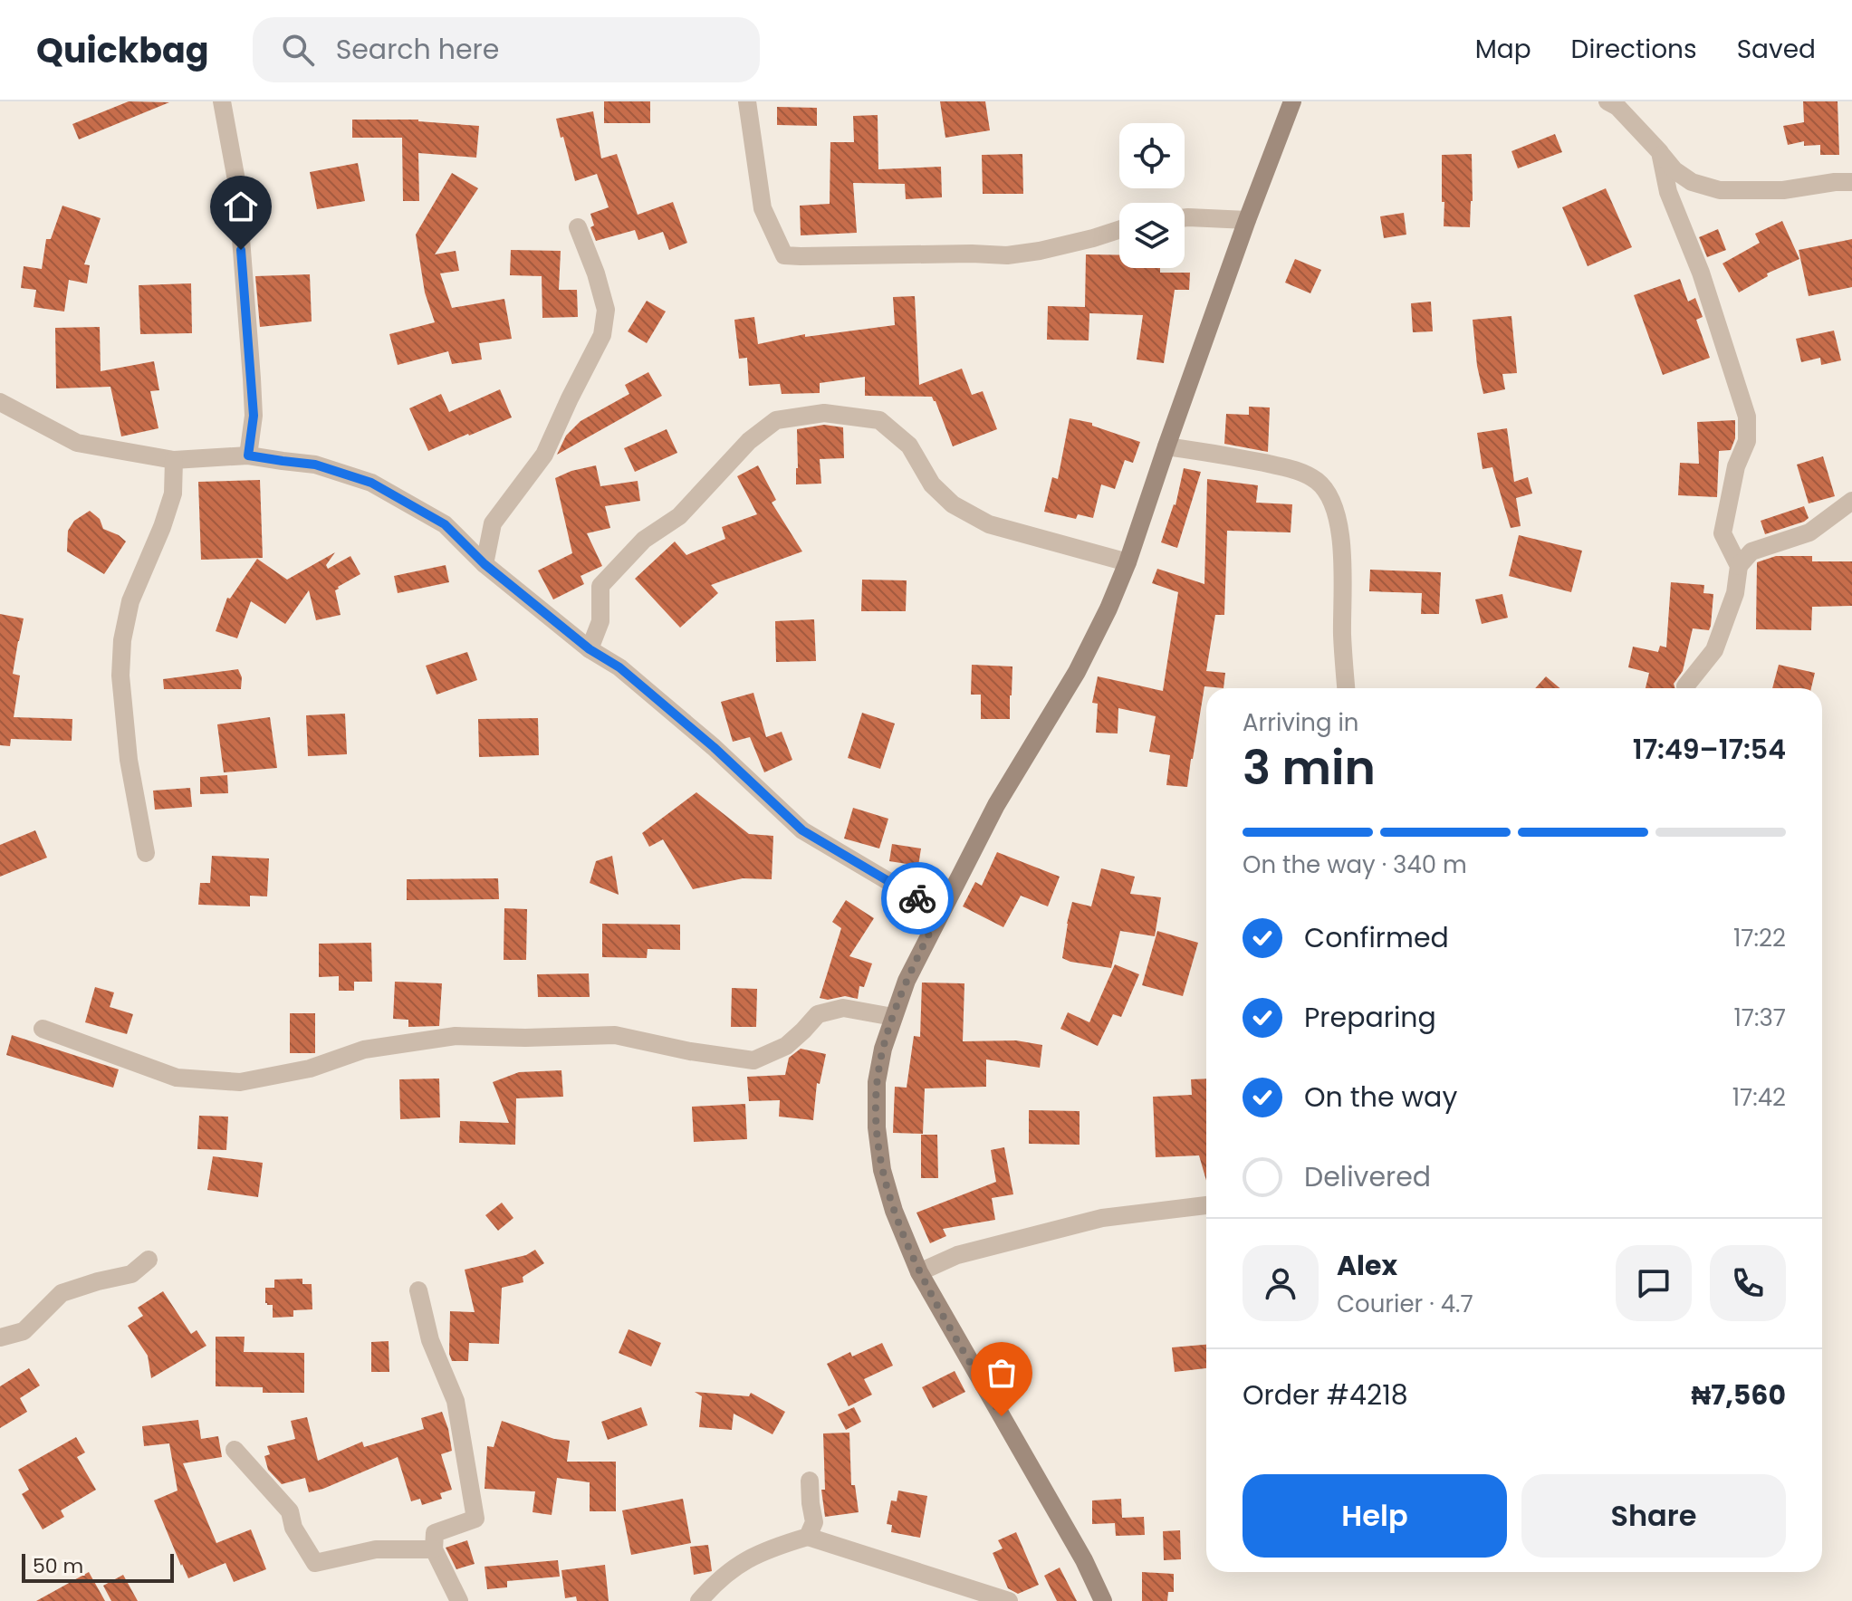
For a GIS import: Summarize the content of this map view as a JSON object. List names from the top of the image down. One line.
{"scale_bar":"50 m","page":{"header":"Quickbag","search":"Search here","nav":["Map","Directions","Saved"],"heading":["3 min","Arriving in","17:49–17:54"],"panel":["Alex","Courier · 4.7","Order #4218","₦7,560"],"bar":"On the way · 340 m","list":[["Confirmed","17:22"],["Preparing","17:37"],["On the way","17:42"],"Delivered"],"buttons":["Help","Share"],"scale":"50 m"}}
